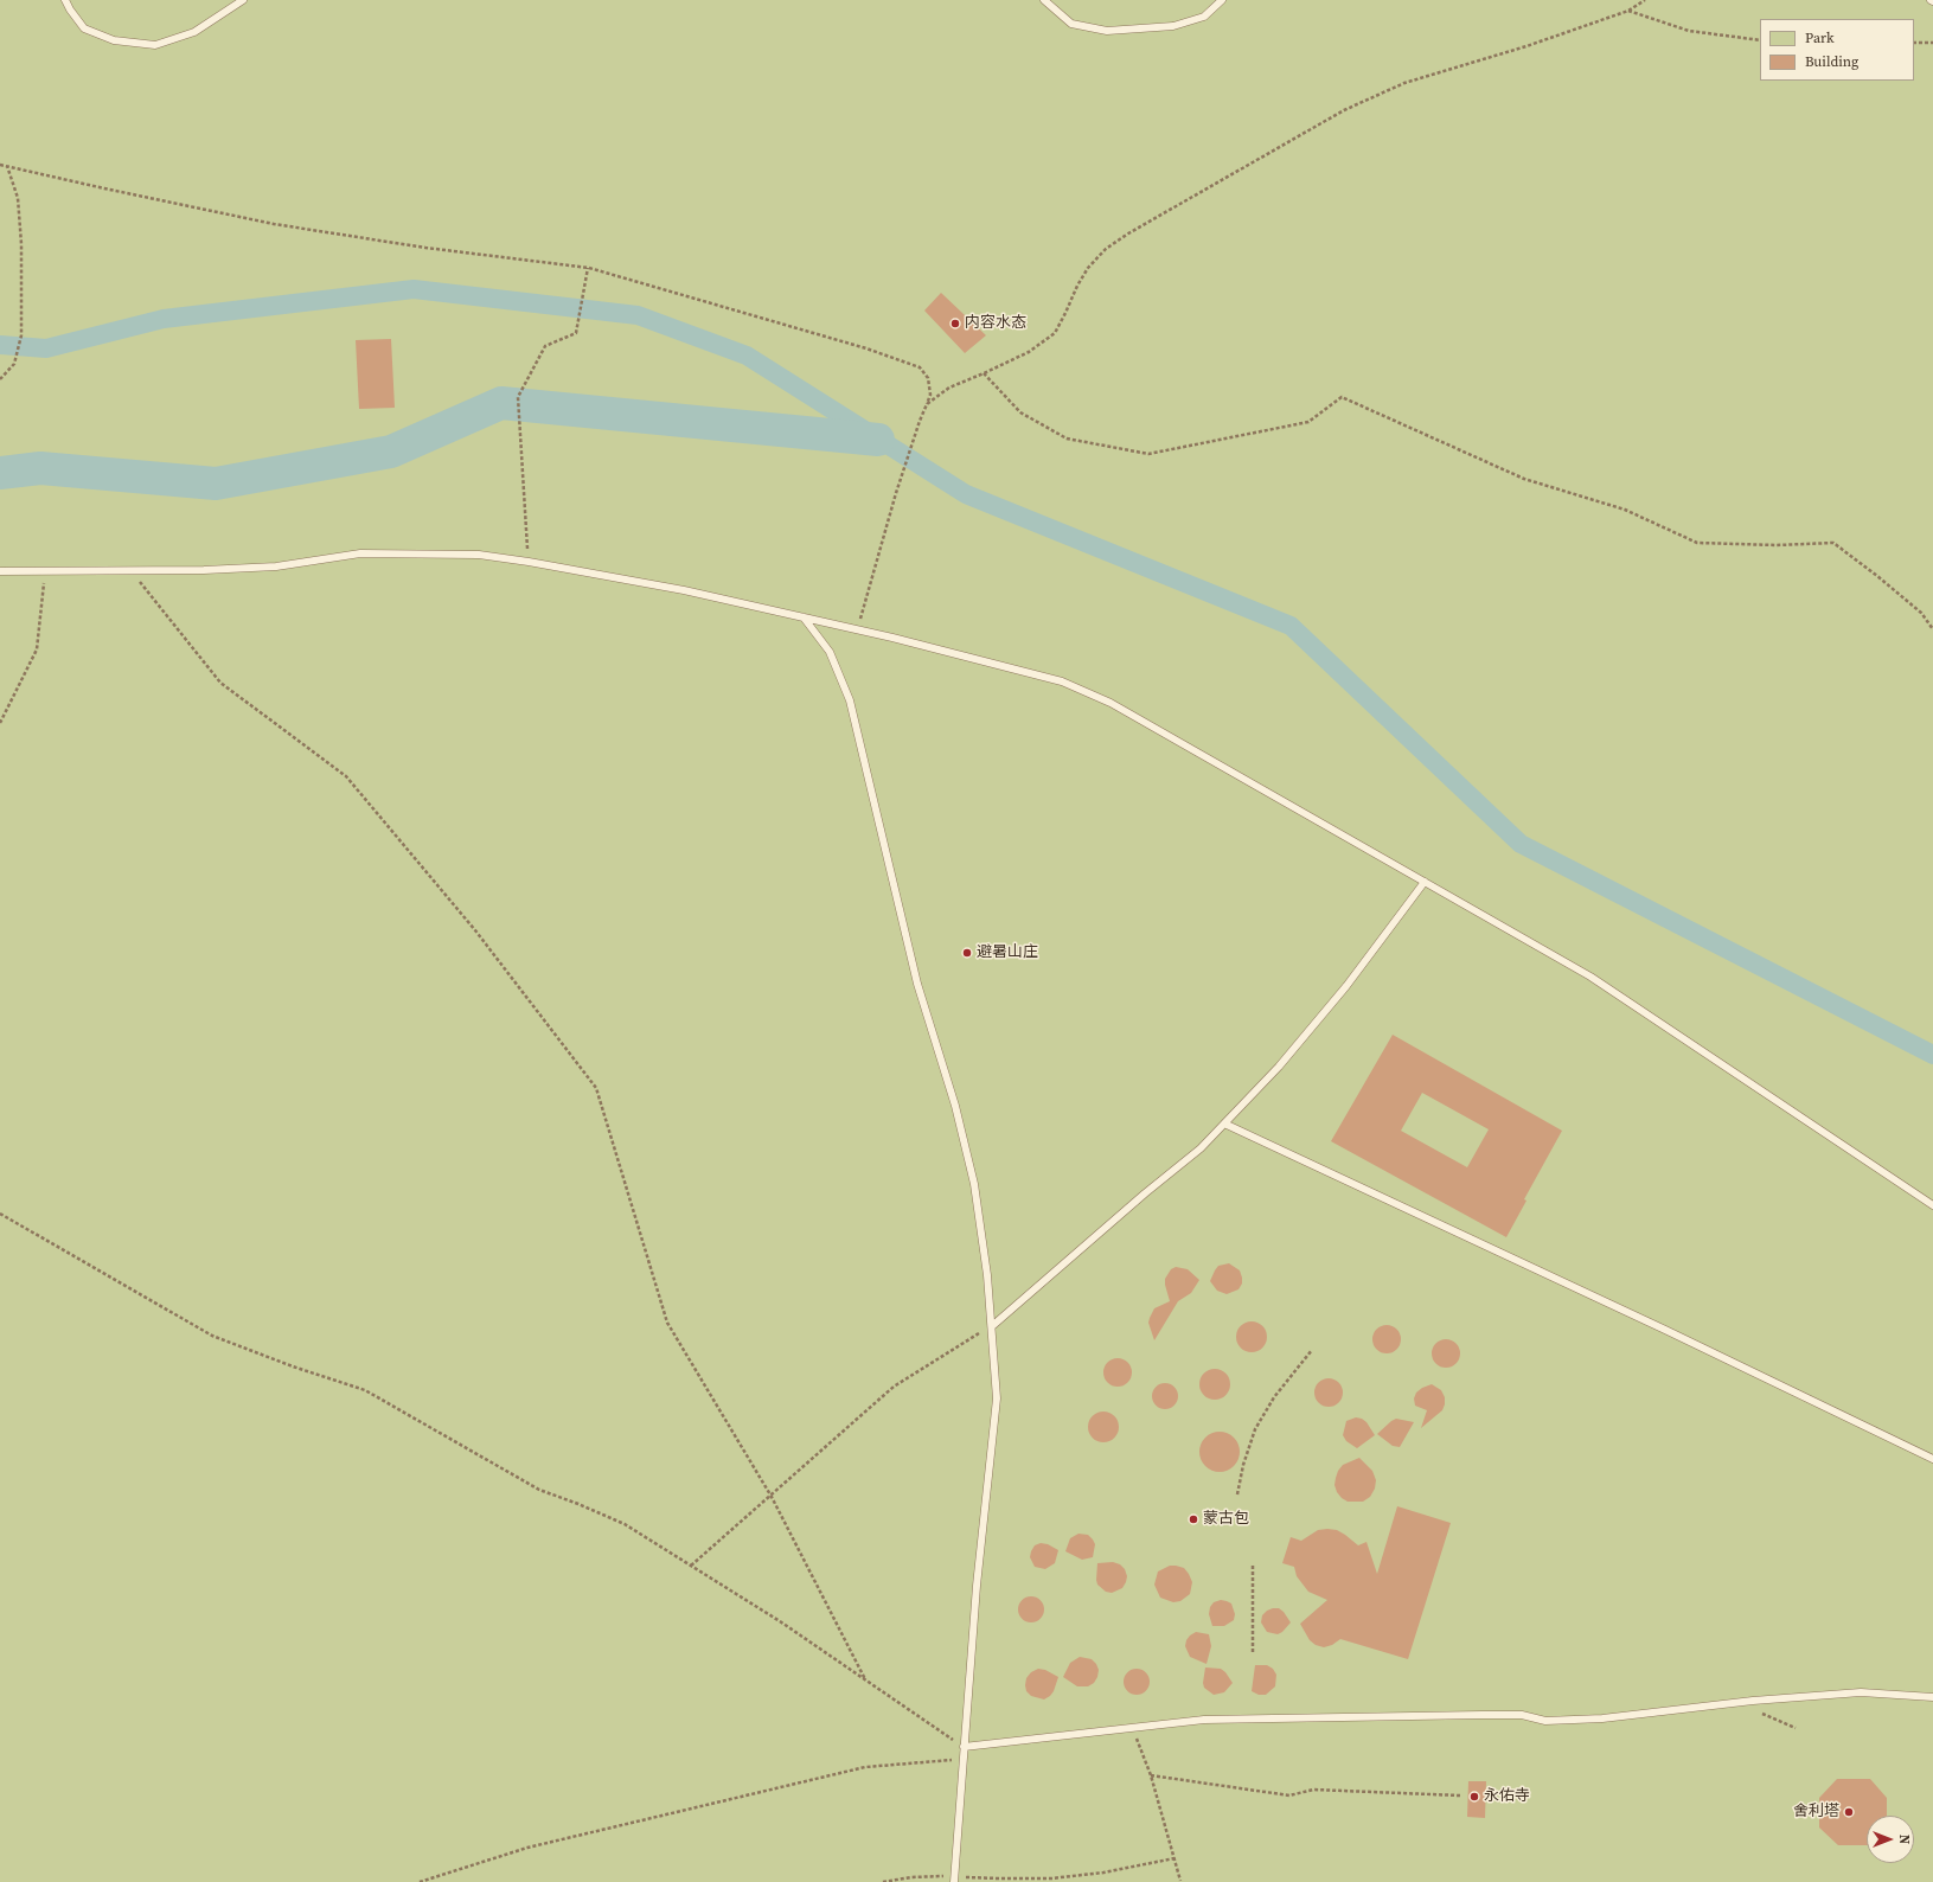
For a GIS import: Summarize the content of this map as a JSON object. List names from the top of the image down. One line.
{"places":["内容水态","避暑山庄","蒙古包","永佑寺","舍利塔"],"legend":["Park","Building"],"north":"right"}
